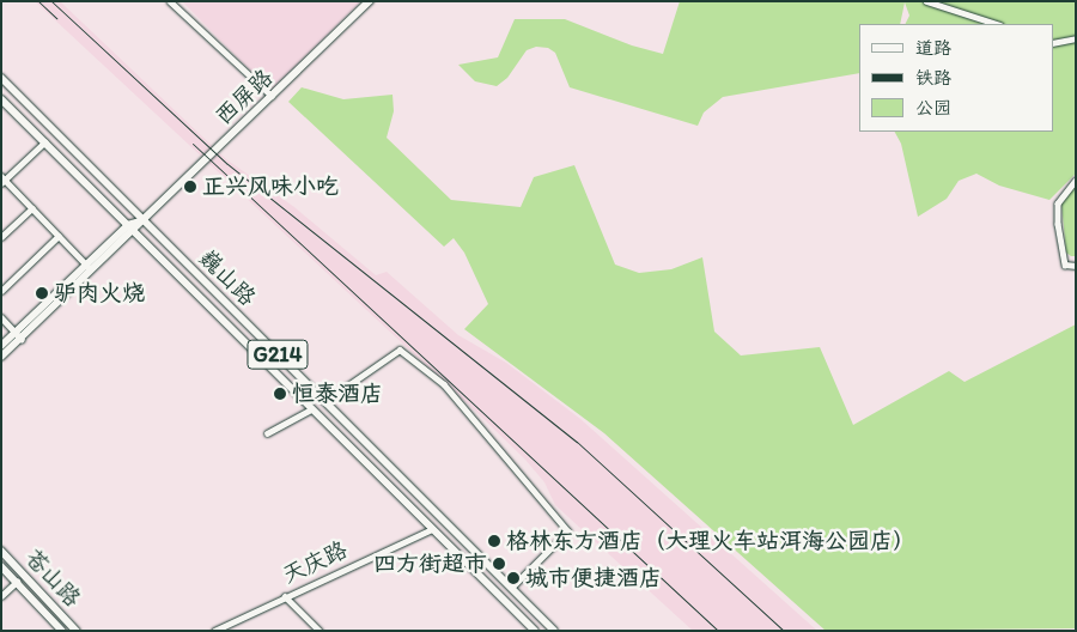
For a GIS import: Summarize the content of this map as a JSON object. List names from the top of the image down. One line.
{"streets":{"highway":["巍山路","G214"],"main road":["西屏路","苍山路"],"street":["天庆路"]},"crossings":[["西屏路","巍山路"],["巍山路","天庆路"]],"places":["正兴风味小吃","驴肉火烧","恒泰酒店","格林东方酒店（大理火车站洱海公园店）","四方街超市","城市便捷酒店"],"legend":["道路","铁路","公园"]}
